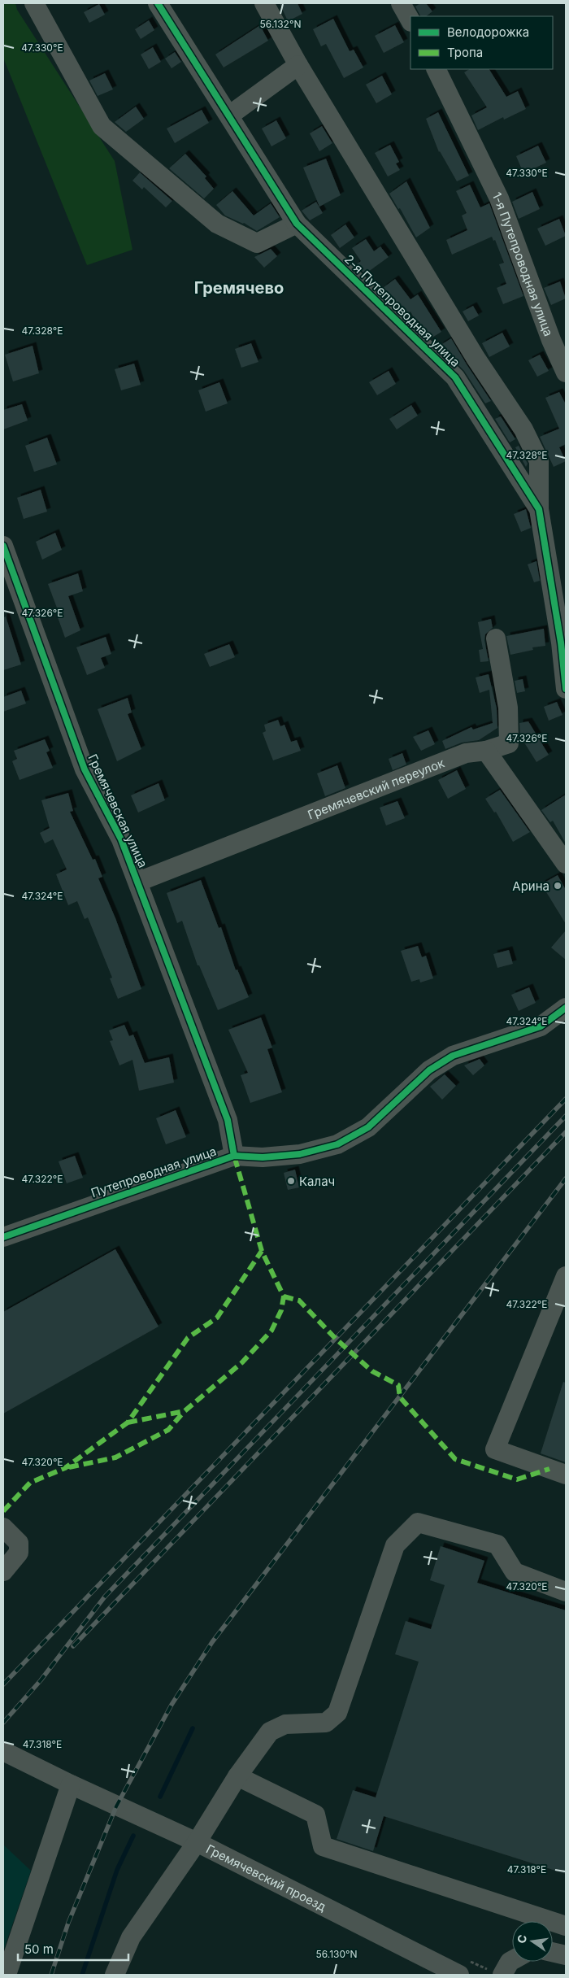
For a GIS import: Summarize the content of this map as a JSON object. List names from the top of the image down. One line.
{"streets":{"street":["1-я Путепроводная улица","2-я Путепроводная улица","Гремячевский переулок","Гремячевская улица","Путепроводная улица","Гремячевский проезд"]},"crossings":[["Гремячевский переулок","Гремячевская улица"],["Гремячевская улица","Путепроводная улица"]],"districts":["Гремячево"],"places":["Арина","Калач"],"legend":["Велодорожка","Тропа"],"scale_bar":"50 m","north":"left","coordinates":["56.132°N","47.330°E","47.328°E","47.326°E","47.324°E","47.322°E","47.320°E","47.318°E","56.130°N"]}
